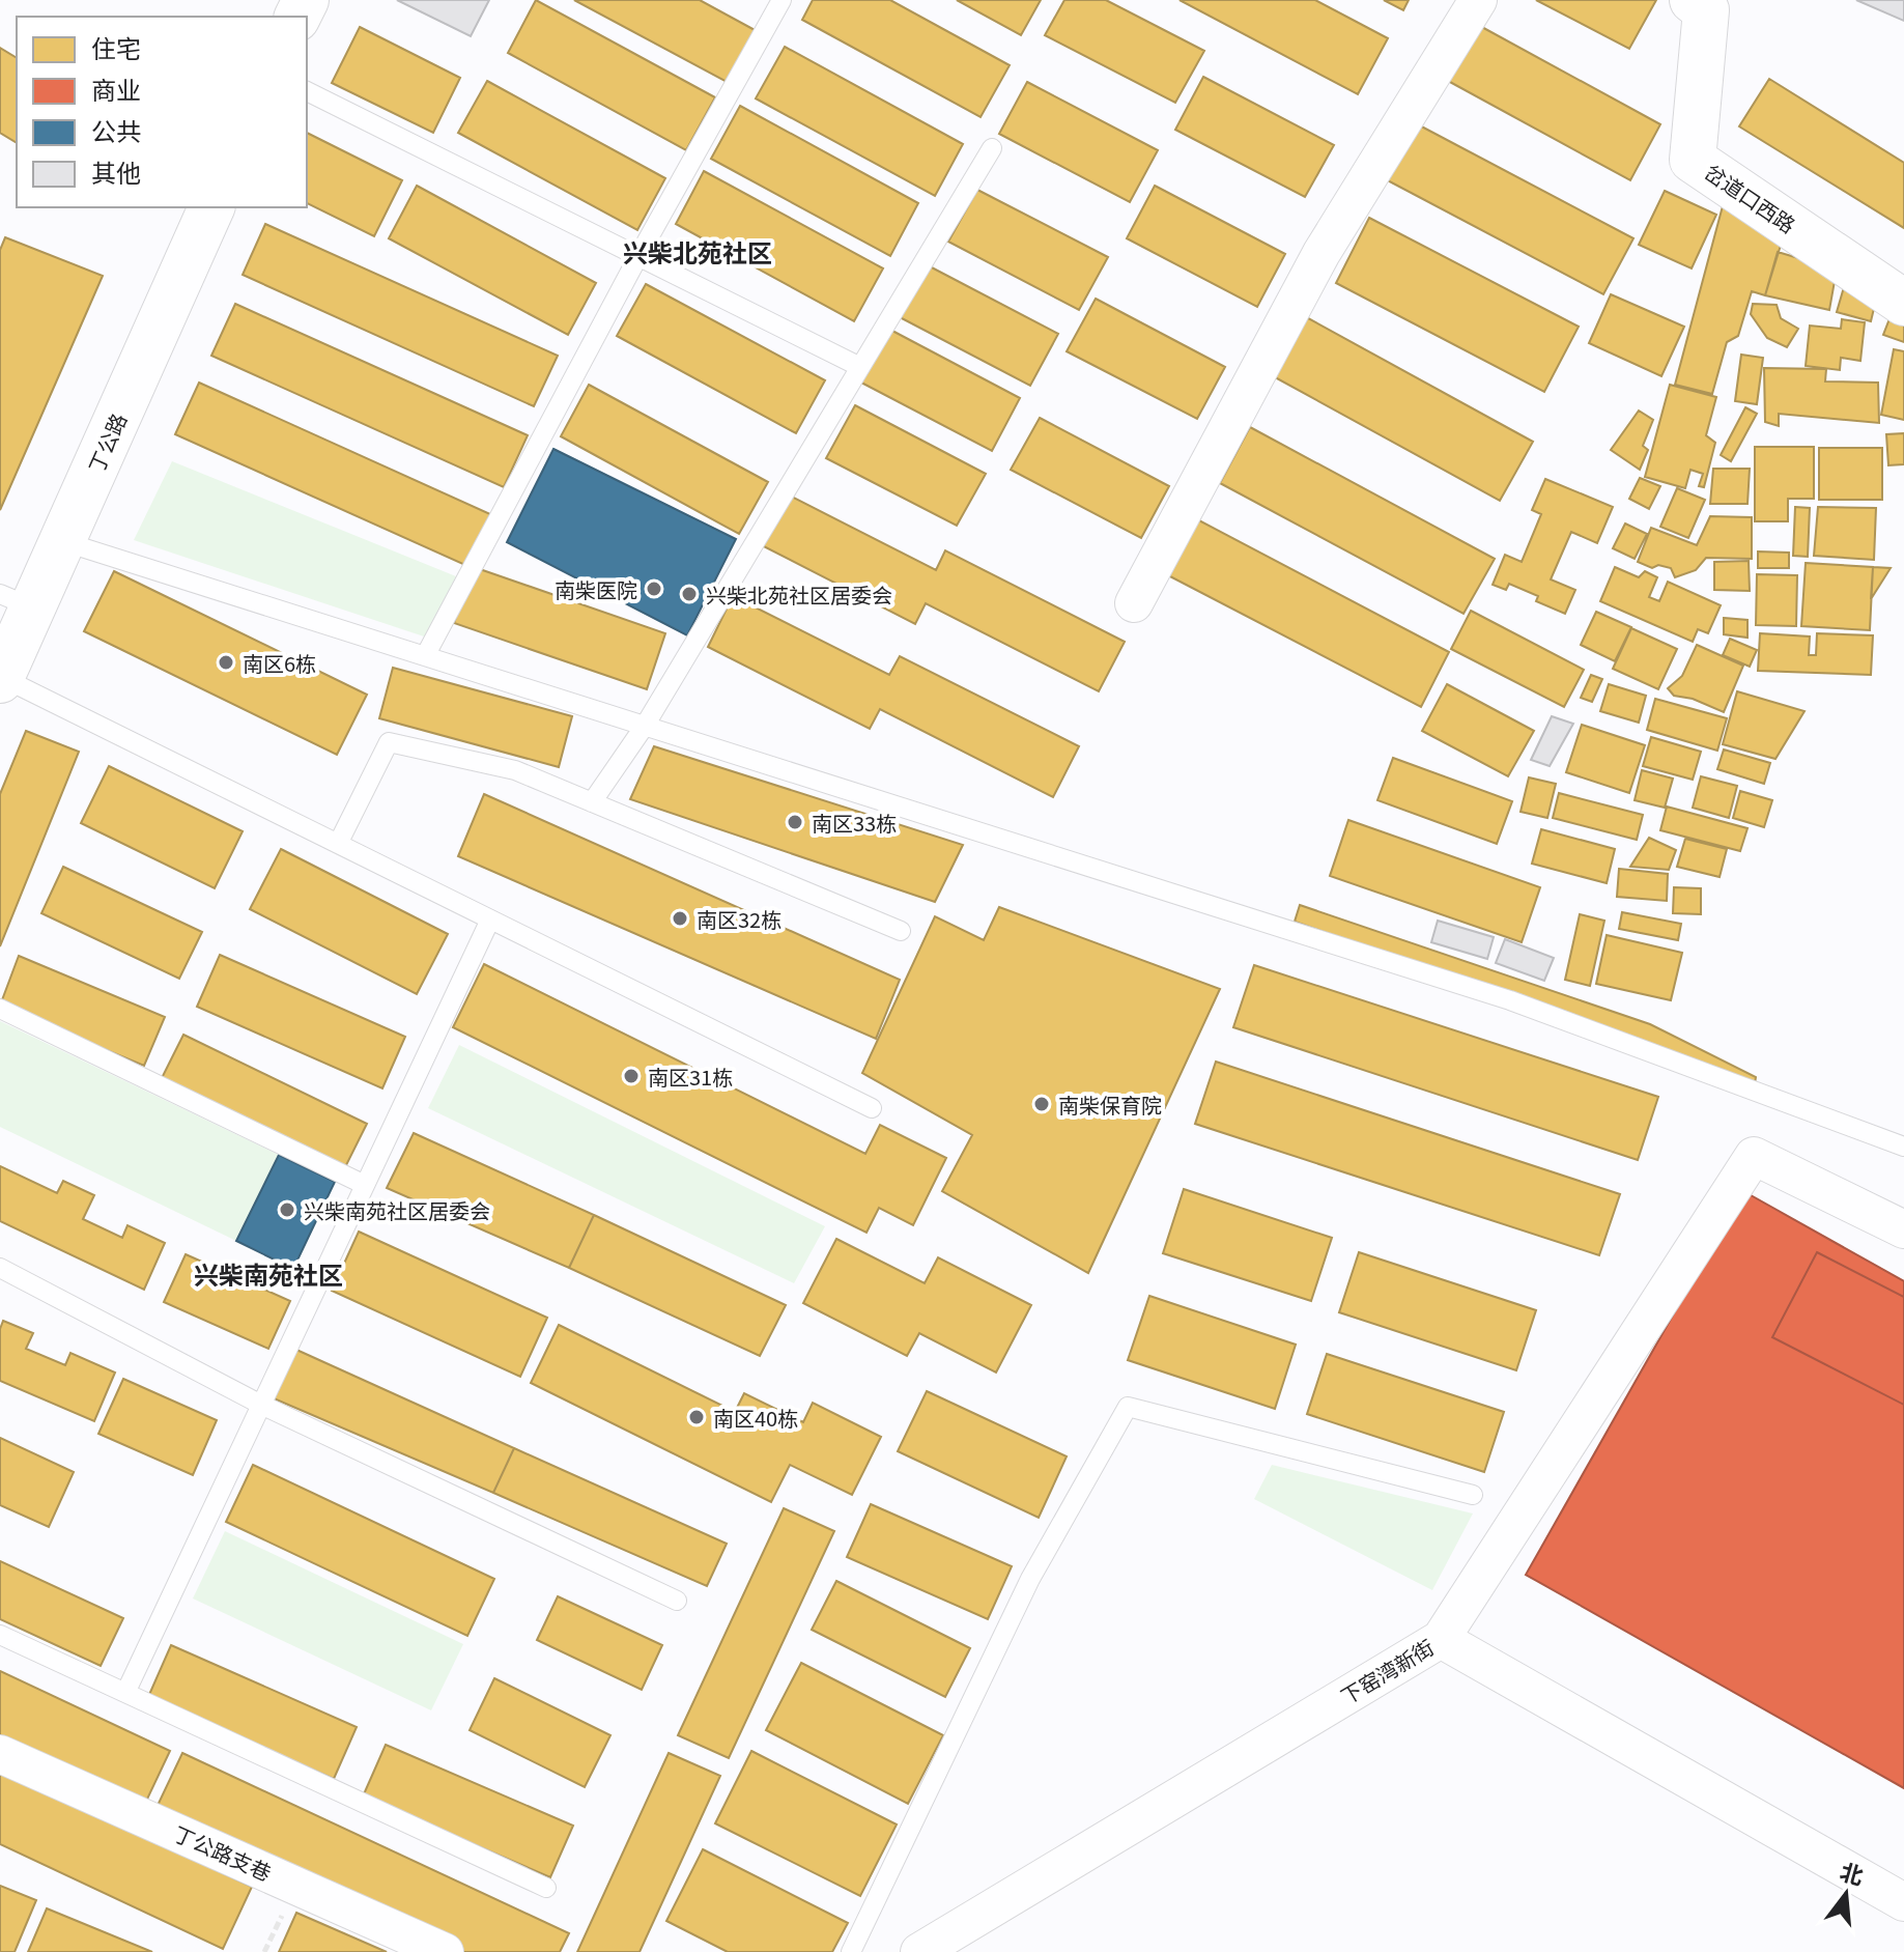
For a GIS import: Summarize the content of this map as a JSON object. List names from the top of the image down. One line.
{"streets":{"street":["岔道口西路","丁公路","下窑湾新街","丁公路支巷"]},"districts":["兴柴北苑社区","兴柴南苑社区"],"places":["南柴医院","兴柴北苑社区居委会","南区6栋","南区33栋","南区32栋","南区31栋","南柴保育院","兴柴南苑社区居委会","南区40栋"],"legend":["住宅","商业","公共","其他"],"north":"top"}
